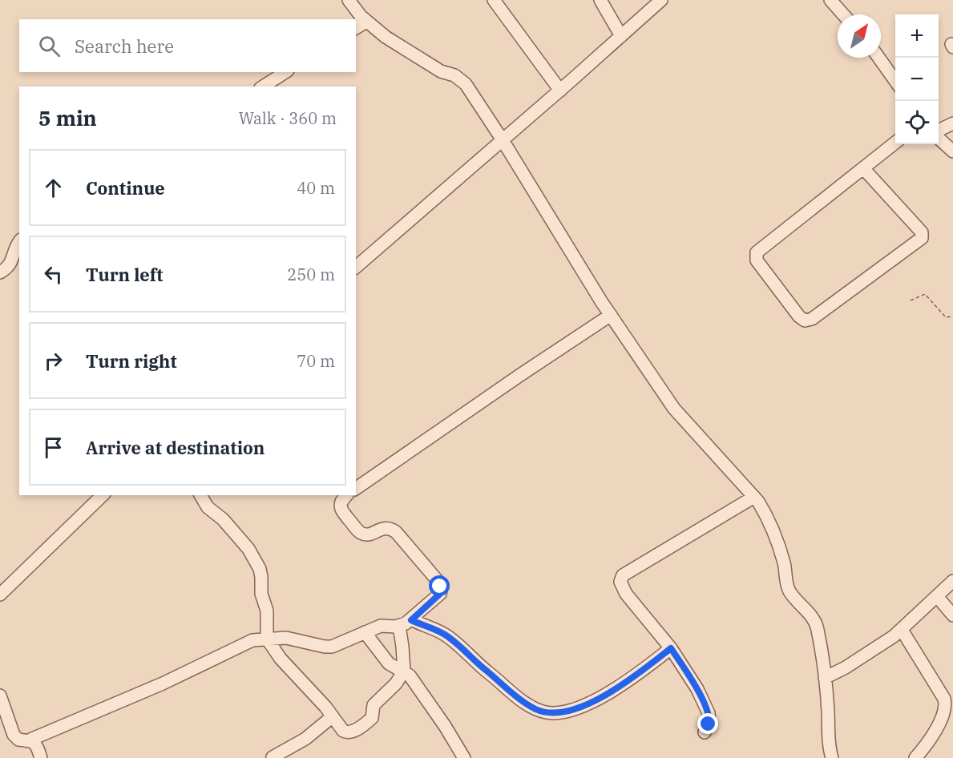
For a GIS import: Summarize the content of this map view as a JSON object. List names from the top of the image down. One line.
{"north":"top right","page":{"map_buttons":["+","−"],"search":"Search here","heading":["5 min","Walk · 360 m"],"list":[["Continue","40 m"],["Turn left","250 m"],["Turn right","70 m"],"Arrive at destination"]}}
